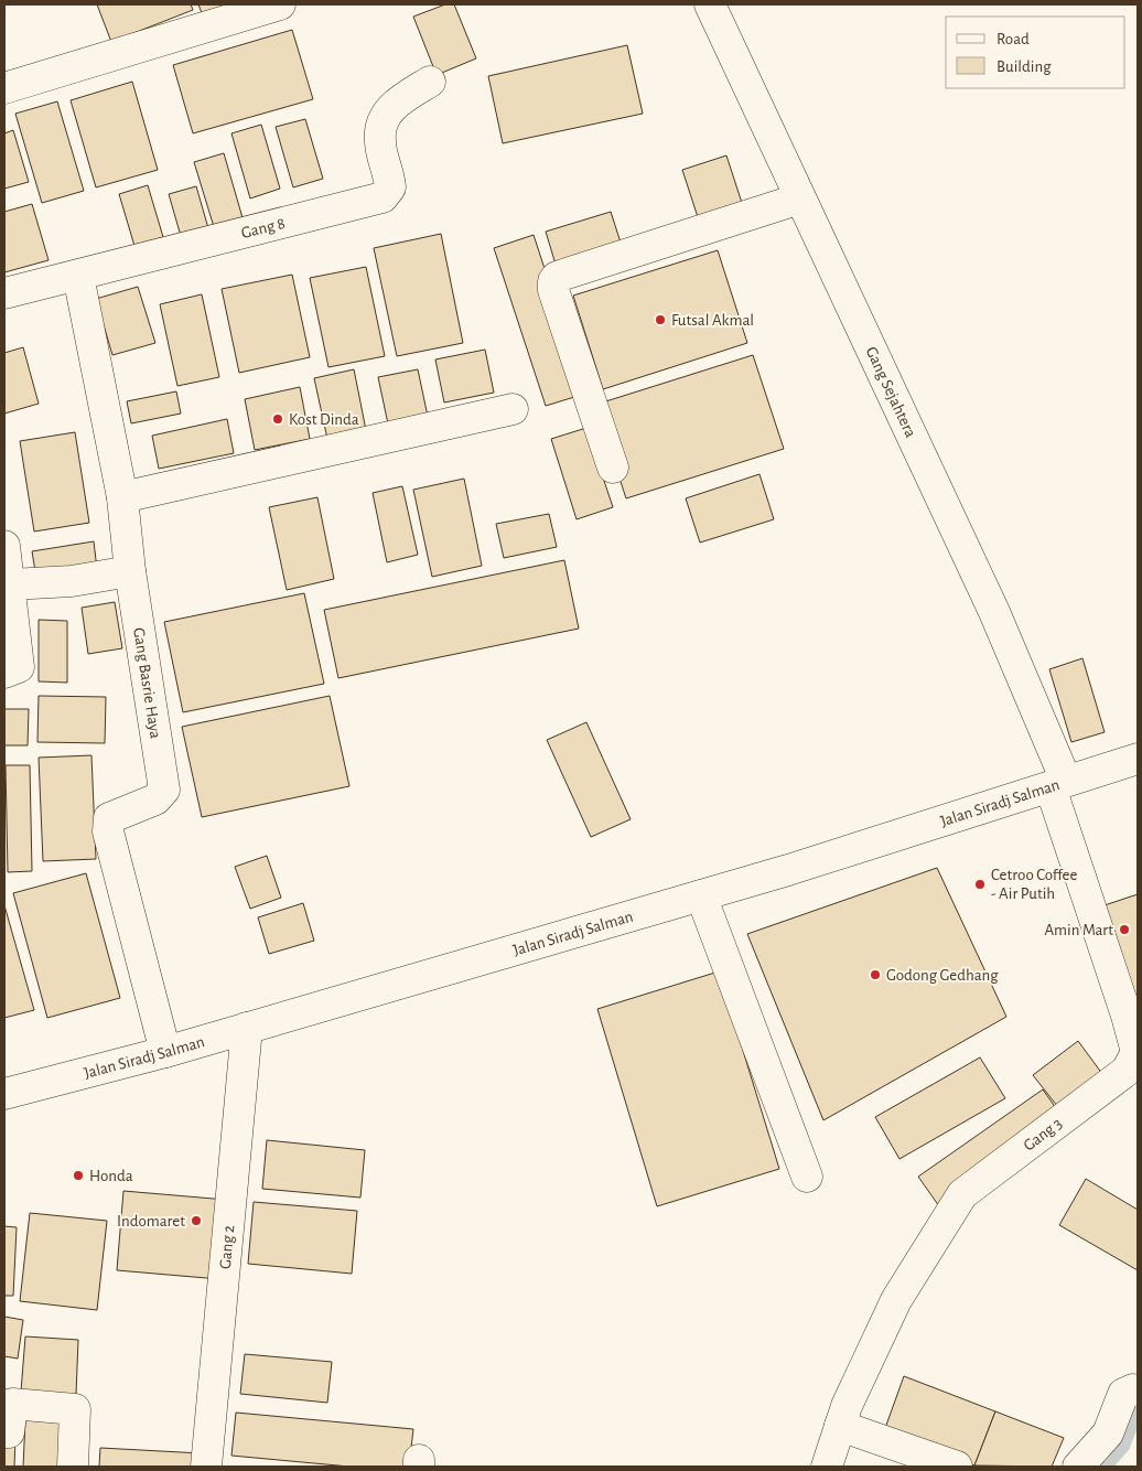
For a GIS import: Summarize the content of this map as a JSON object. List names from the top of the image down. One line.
{"streets":{"street":["Gang 8","Gang Sejahtera","Gang Basrie Haya","Jalan Siradj Salman","Gang 3","Gang 2"]},"crossings":[["Gang 8","Gang Basrie Haya"],["Gang Sejahtera","Jalan Siradj Salman"],["Gang Sejahtera","Gang 3"],["Gang Basrie Haya","Jalan Siradj Salman"],["Jalan Siradj Salman","Gang 3"],["Jalan Siradj Salman","Gang 2"]],"places":["Futsal Akmal","Kost Dinda","Cetroo Coffee - Air Putih","Amin Mart","Godong Gedhang","Honda","Indomaret"],"legend":["Road","Building"]}
